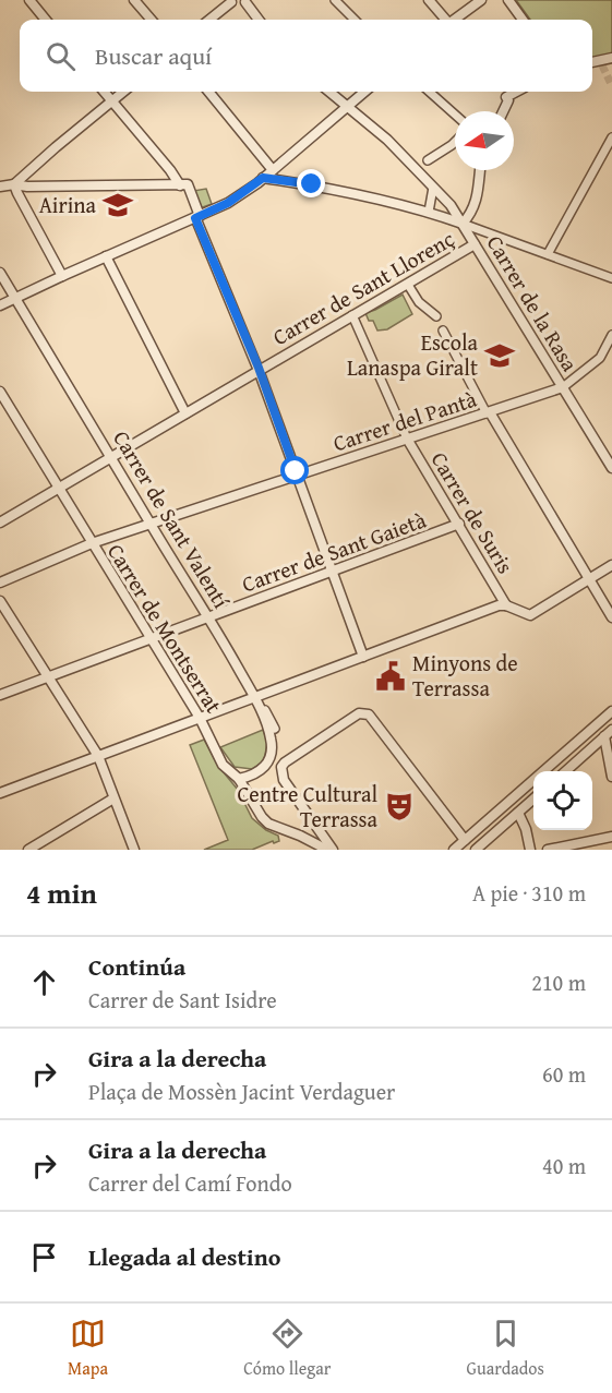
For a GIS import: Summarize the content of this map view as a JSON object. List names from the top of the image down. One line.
{"streets":{"street":["Carrer de Sant Llorenç","Carrer de la Rasa","Carrer del Pantà","Carrer de Suris","Carrer de Sant Valentí","Carrer de Sant Gaietà","Carrer de Montserrat"]},"crossings":[["Carrer de Sant Llorenç","Carrer de la Rasa"],["Carrer de Sant Llorenç","Carrer de Sant Valentí"],["Carrer de Sant Llorenç","Carrer de Montserrat"],["Carrer de la Rasa","Carrer del Pantà"],["Carrer del Pantà","Carrer de Suris"],["Carrer del Pantà","Carrer de Sant Valentí"],["Carrer del Pantà","Carrer de Montserrat"],["Carrer de Suris","Carrer de Sant Gaietà"],["Carrer de Sant Valentí","Carrer de Sant Gaietà"],["Carrer de Sant Valentí","Carrer de Montserrat"],["Carrer de Sant Gaietà","Carrer de Montserrat"]],"places":{"school or university":["Airina","Escola Lanaspa Giralt"],"public building":["Minyons de Terrassa"],"theatre":["Centre Cultural Terrassa"]},"north":"left","page":{"search":"Buscar aquí","heading":["4 min","A pie · 310 m"],"list":[["Continúa","Carrer de Sant Isidre","210 m"],["Gira a la derecha","Plaça de Mossèn Jacint Verdaguer","60 m"],["Gira a la derecha","Carrer del Camí Fondo","40 m"],"Llegada al destino"],"nav":["Mapa","Cómo llegar","Guardados"]}}
